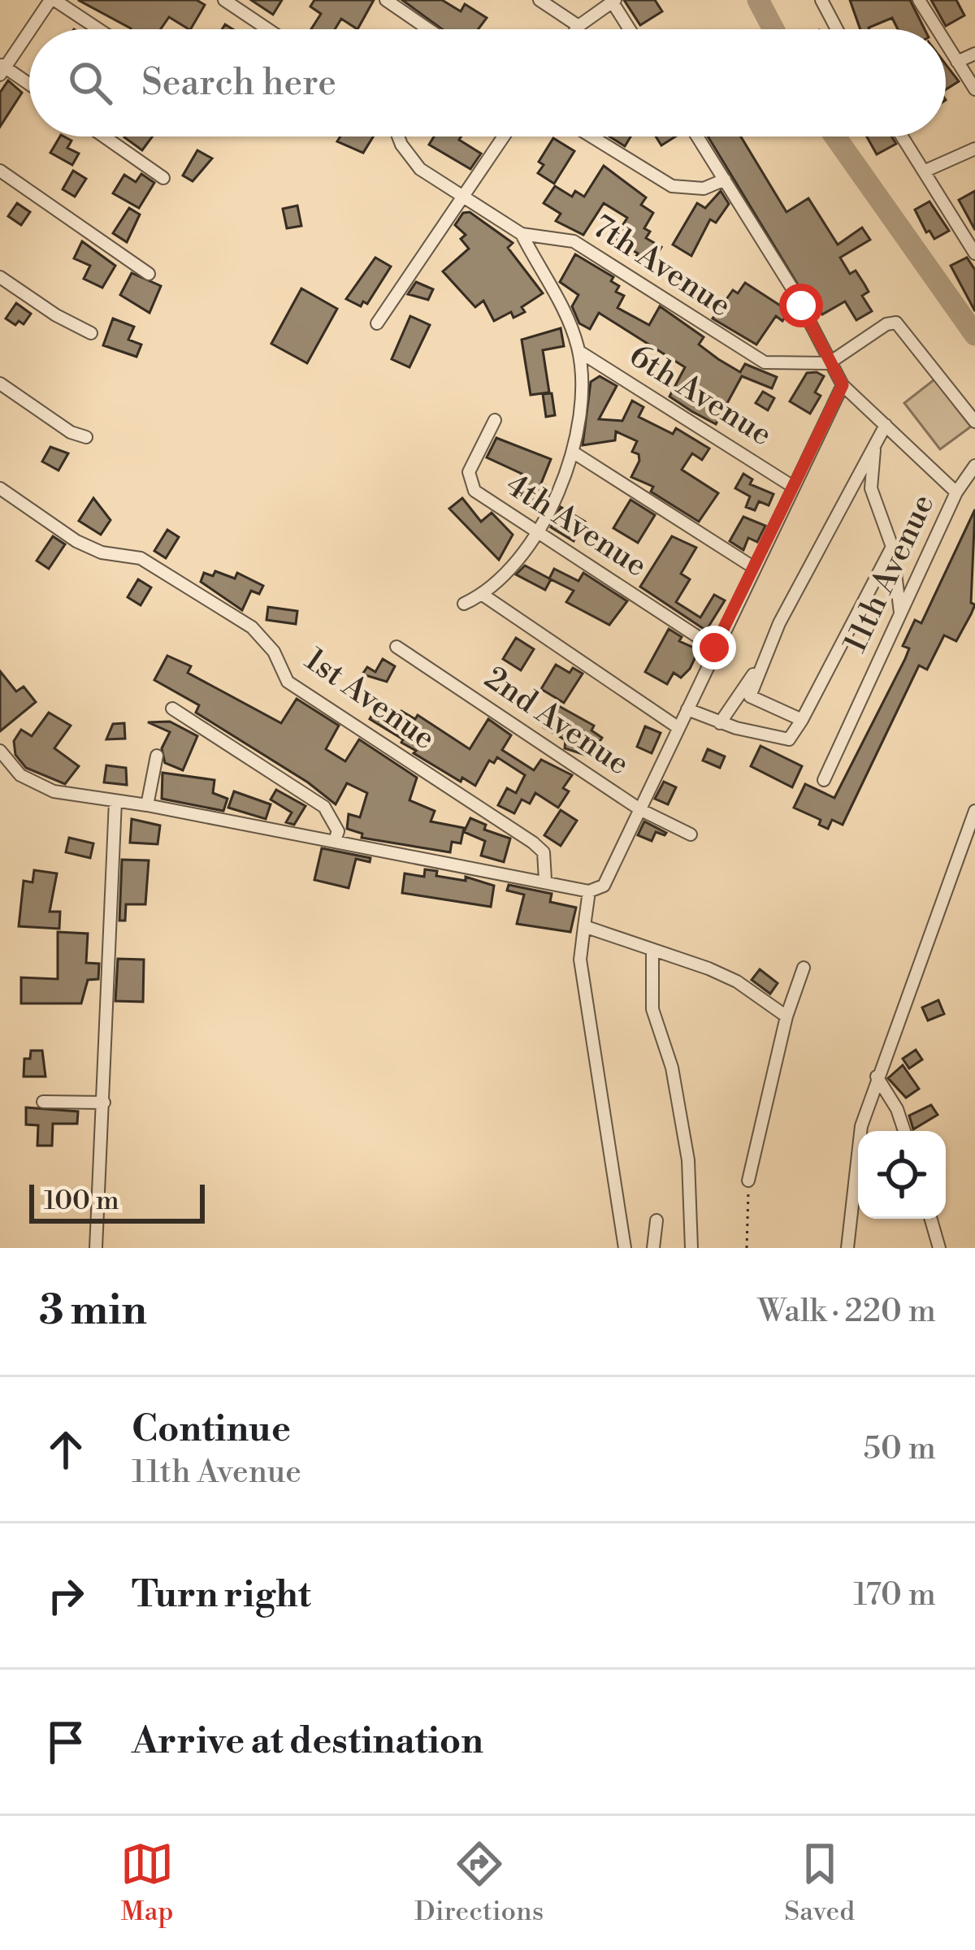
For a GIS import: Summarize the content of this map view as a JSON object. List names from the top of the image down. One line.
{"streets":{"street":["7th Avenue","6th Avenue","4th Avenue","11th Avenue","1st Avenue","2nd Avenue"]},"crossings":[["7th Avenue","11th Avenue"]],"scale_bar":"100 m","page":{"search":"Search here","scale":"100 m","heading":["3 min","Walk · 220 m"],"list":[["Continue","11th Avenue","50 m"],["Turn right","170 m"],"Arrive at destination"],"nav":["Map","Directions","Saved"]}}
